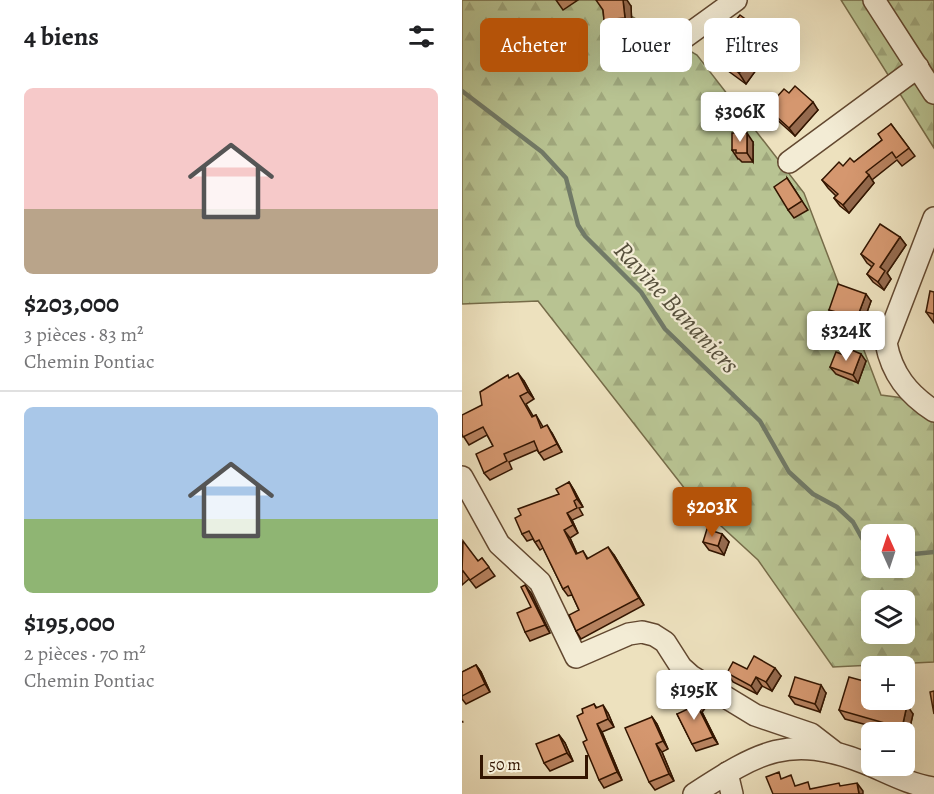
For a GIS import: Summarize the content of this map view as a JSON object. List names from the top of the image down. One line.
{"water":["Ravine Bananiers"],"scale_bar":"50 m","north":"top","page":{"heading":"4 biens","chip":["Acheter","Louer","Filtres"],"list":[{"name":"$203,000","note":"3 pièces · 83 m² · Chemin Pontiac"},{"name":"$195,000","note":"2 pièces · 70 m² · Chemin Pontiac"}],"price":["$306K","$324K","$203K","$195K"],"map_buttons":["+","−"],"scale":"50 m"}}
